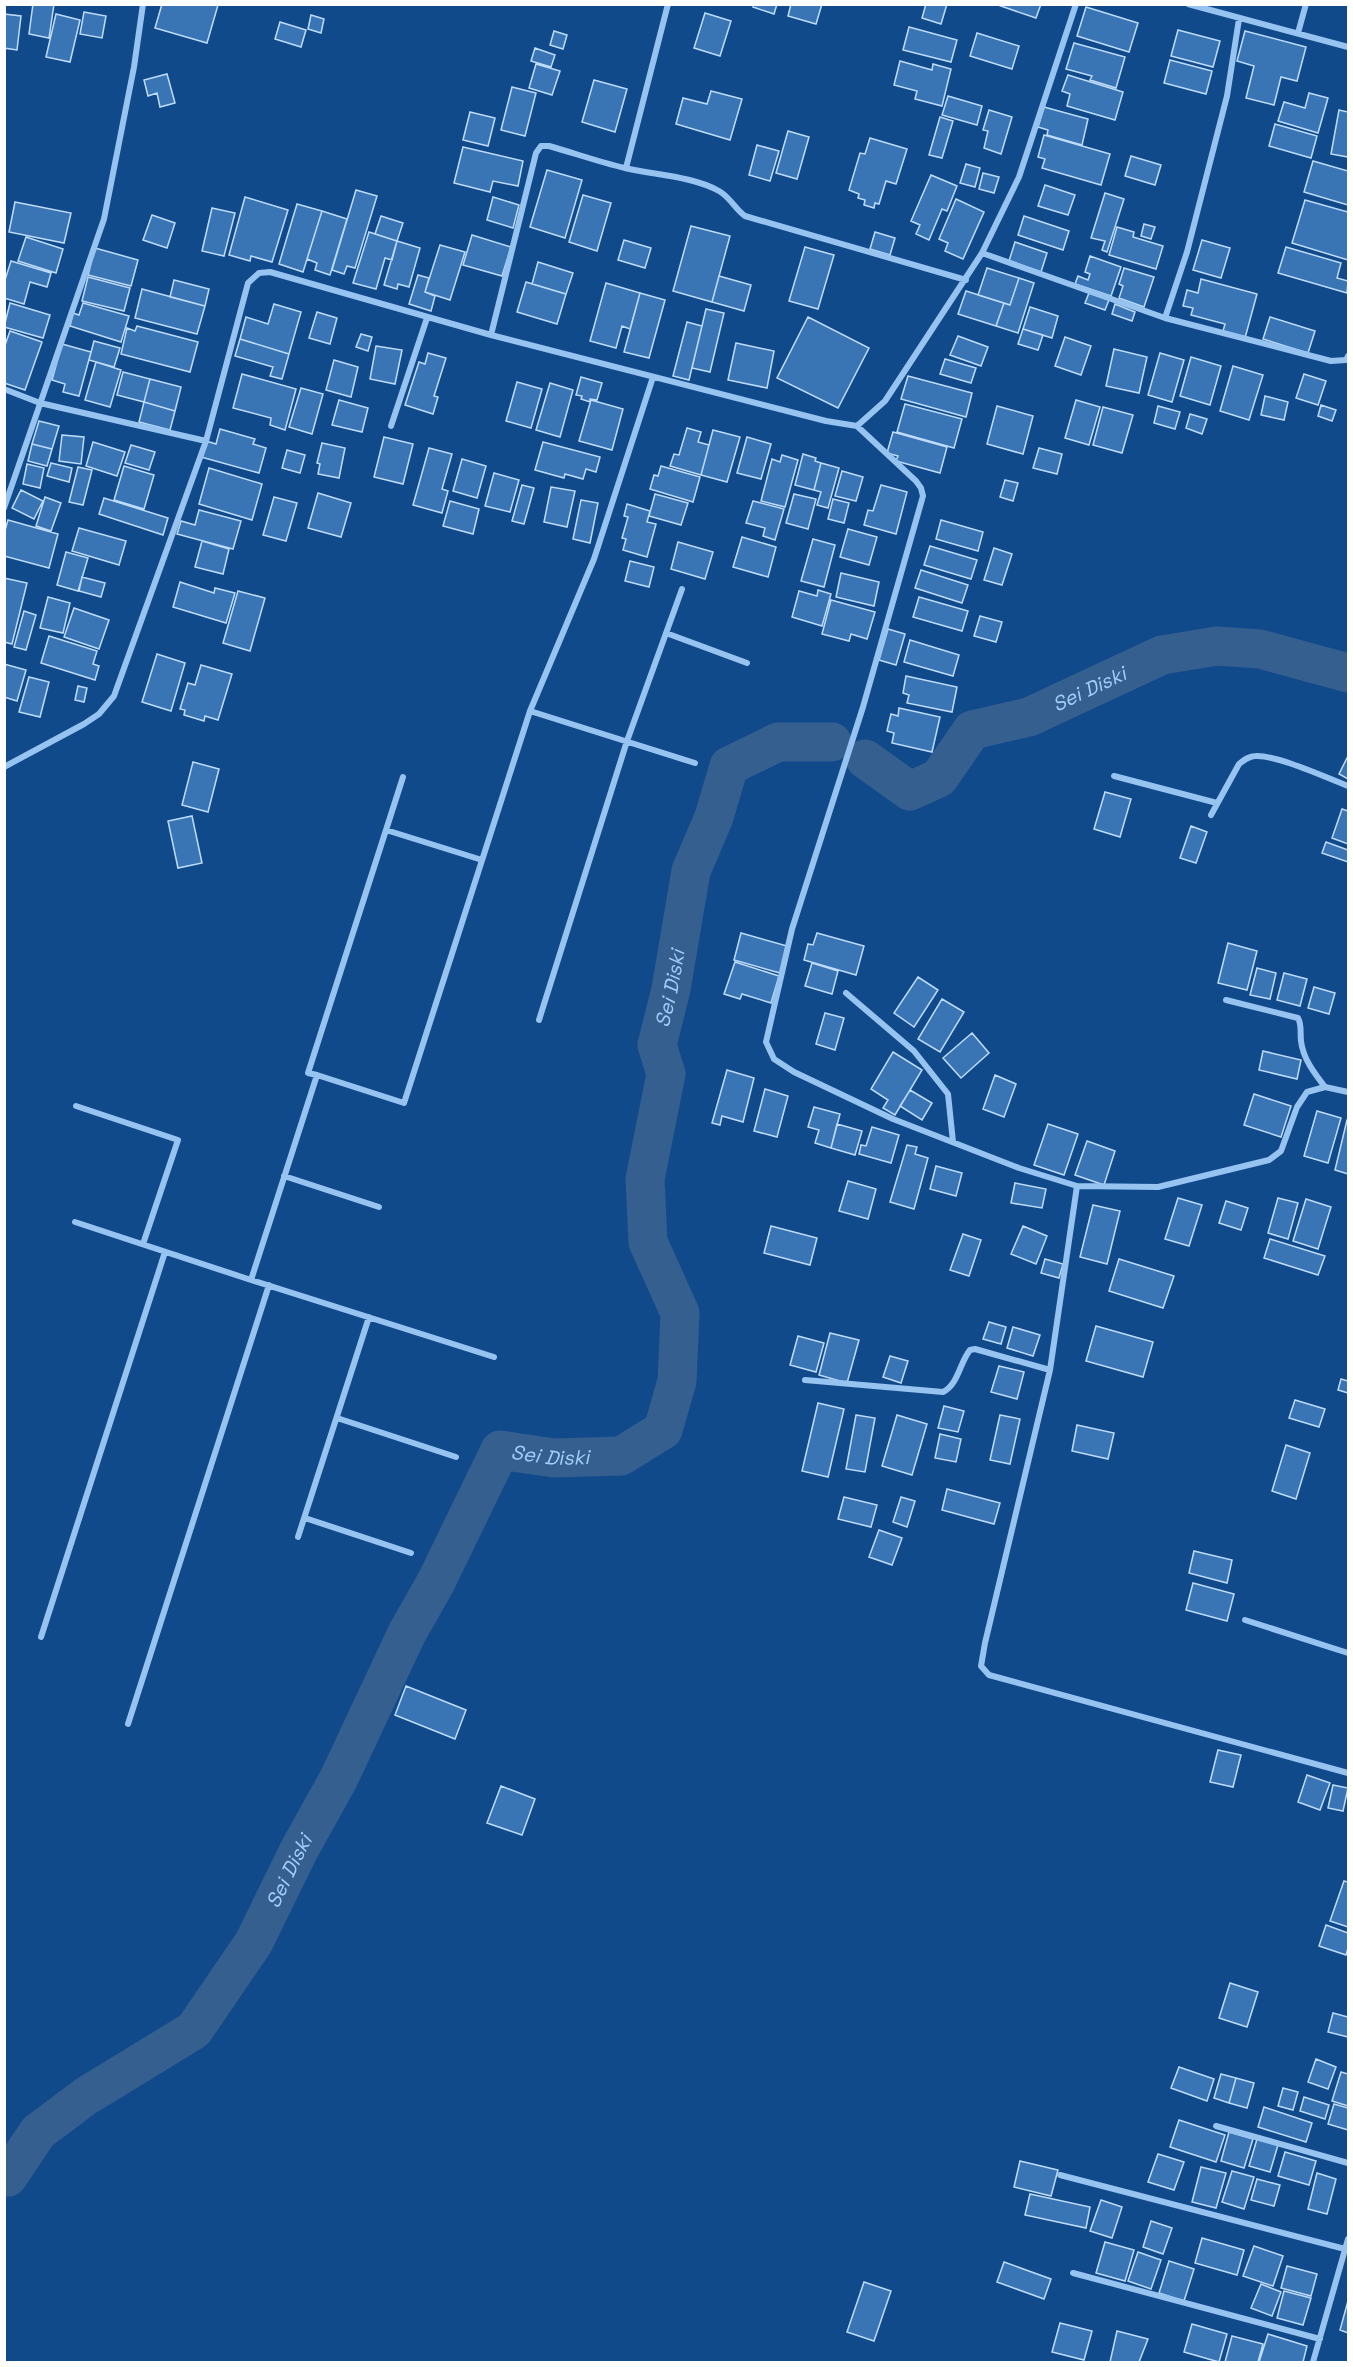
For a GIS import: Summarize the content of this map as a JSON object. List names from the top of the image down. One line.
{"water":["Sei Diski"]}
